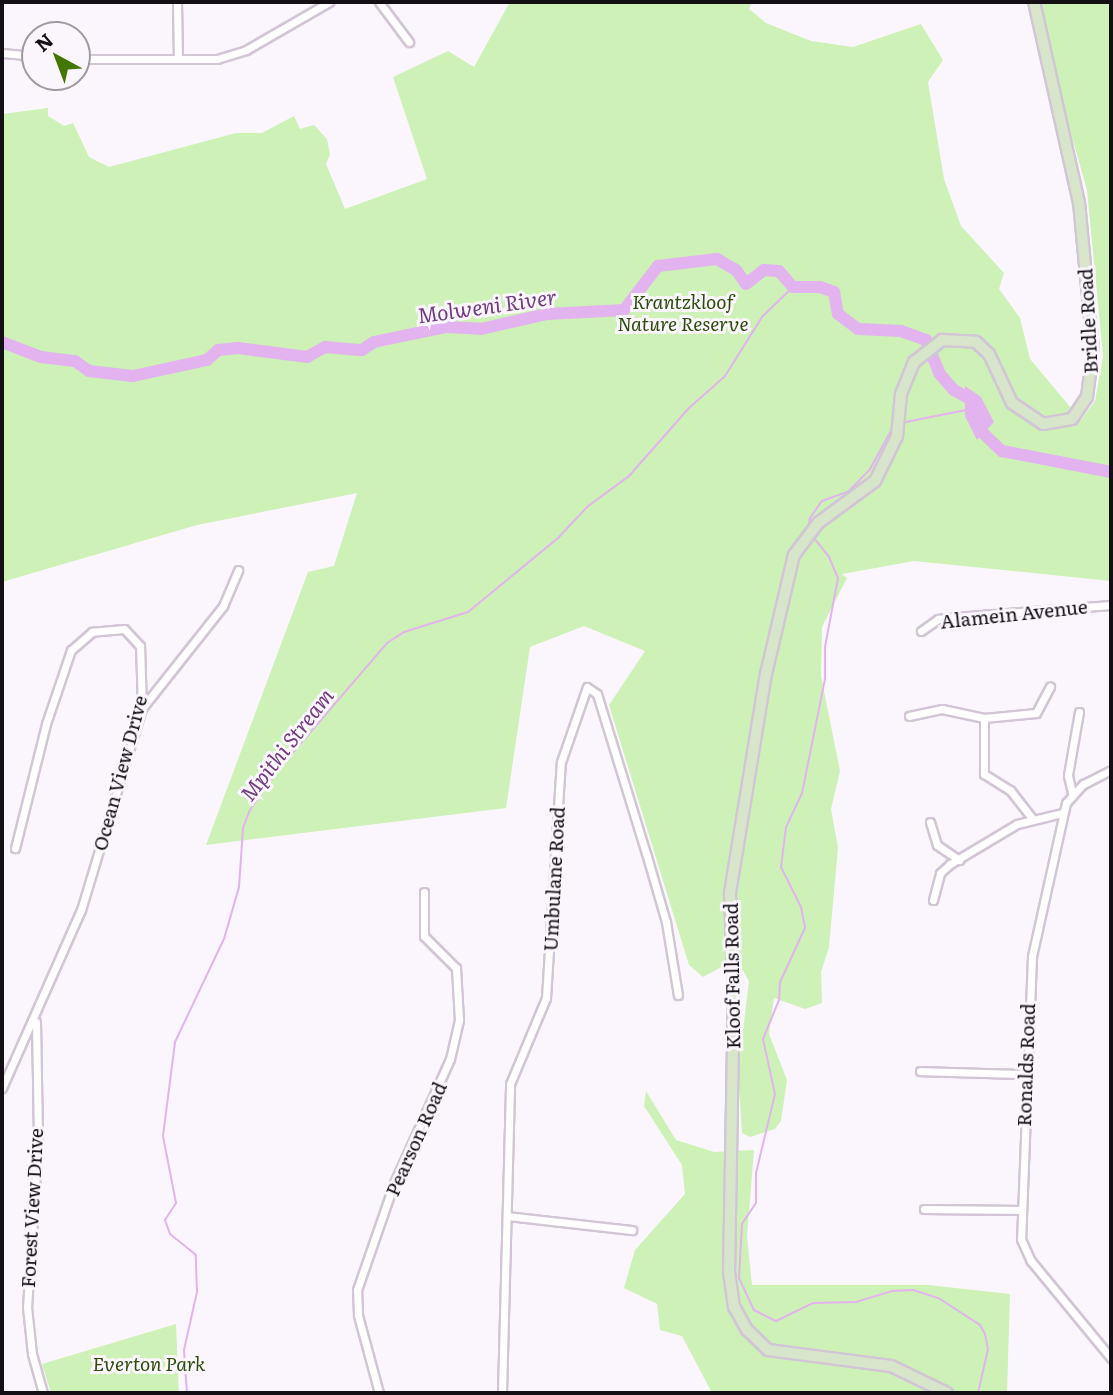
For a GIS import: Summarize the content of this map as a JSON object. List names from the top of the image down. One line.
{"streets":{"main road":["Bridle Road","Kloof Falls Road"],"street":["Alamein Avenue","Ocean View Drive","Umbulane Road","Ronalds Road","Pearson Road","Forest View Drive"]},"crossings":[["Bridle Road","Kloof Falls Road"],["Ocean View Drive","Forest View Drive"]],"water":["Molweni River","Mpithi Stream"],"parks":["Krantzkloof Nature Reserve","Everton Park"],"north":"top left"}
